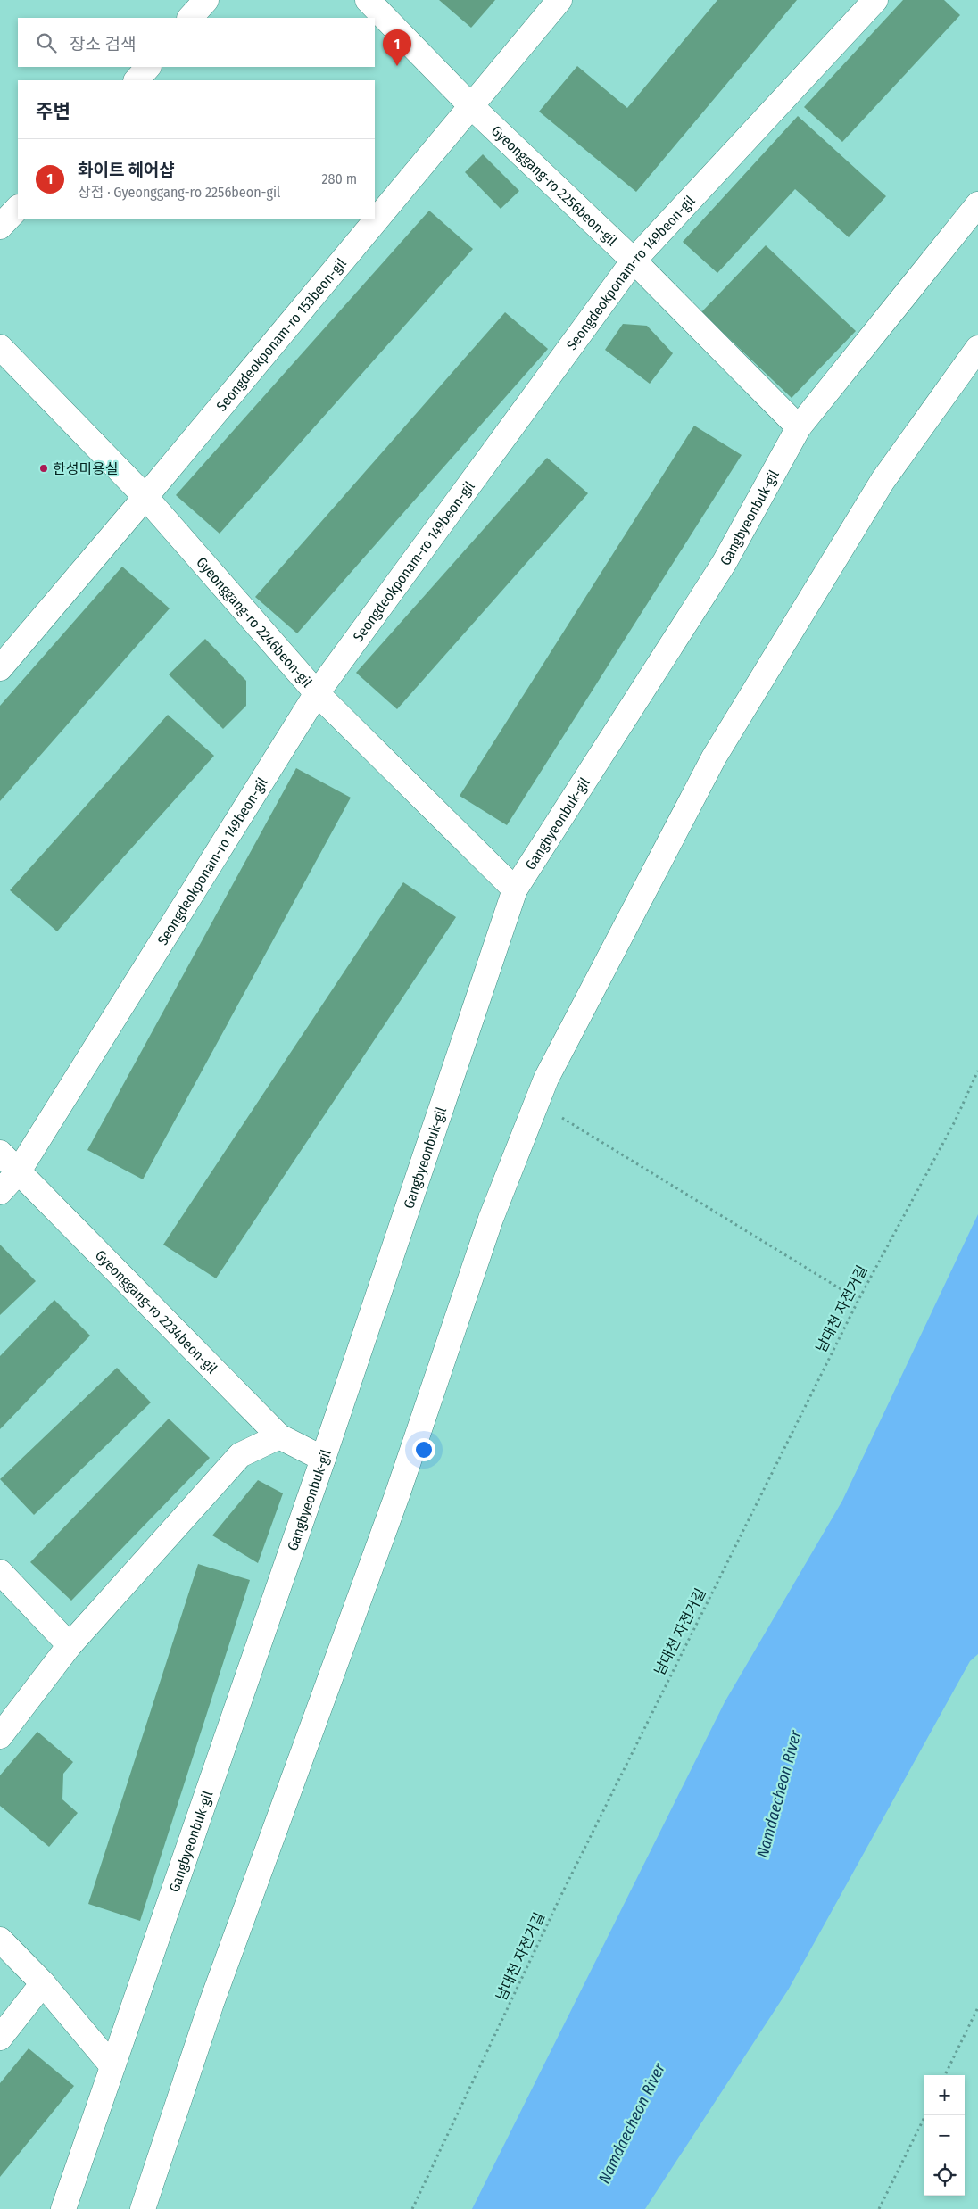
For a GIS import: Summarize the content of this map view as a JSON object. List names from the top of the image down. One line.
{"streets":{"street":["Gyeonggang-ro 2256beon-gil","Seongdeokponam-ro 149beon-gil","Seongdeokponam-ro 153beon-gil","Gangbyeonbuk-gil","Gyeonggang-ro 2246beon-gil","Gyeonggang-ro 2234beon-gil"],"path":["남대천 자전거길"]},"crossings":[["Gyeonggang-ro 2256beon-gil","Seongdeokponam-ro 149beon-gil"],["Gyeonggang-ro 2256beon-gil","Seongdeokponam-ro 153beon-gil"],["Gyeonggang-ro 2256beon-gil","Gangbyeonbuk-gil"],["Seongdeokponam-ro 149beon-gil","Gyeonggang-ro 2246beon-gil"],["Seongdeokponam-ro 149beon-gil","Gyeonggang-ro 2234beon-gil"],["Seongdeokponam-ro 153beon-gil","Gyeonggang-ro 2246beon-gil"],["Gangbyeonbuk-gil","Gyeonggang-ro 2246beon-gil"],["Gangbyeonbuk-gil","Gyeonggang-ro 2234beon-gil"]],"water":["Namdaecheon River"],"places":["한성미용실"],"page":{"search":"장소 검색","pins":"1","heading":"주변","list":[{"mark":"1","name":"화이트 헤어샵","note":"상점 · Gyeonggang-ro 2256beon-gil","value":"280 m"}],"map_buttons":["+","−"]}}
